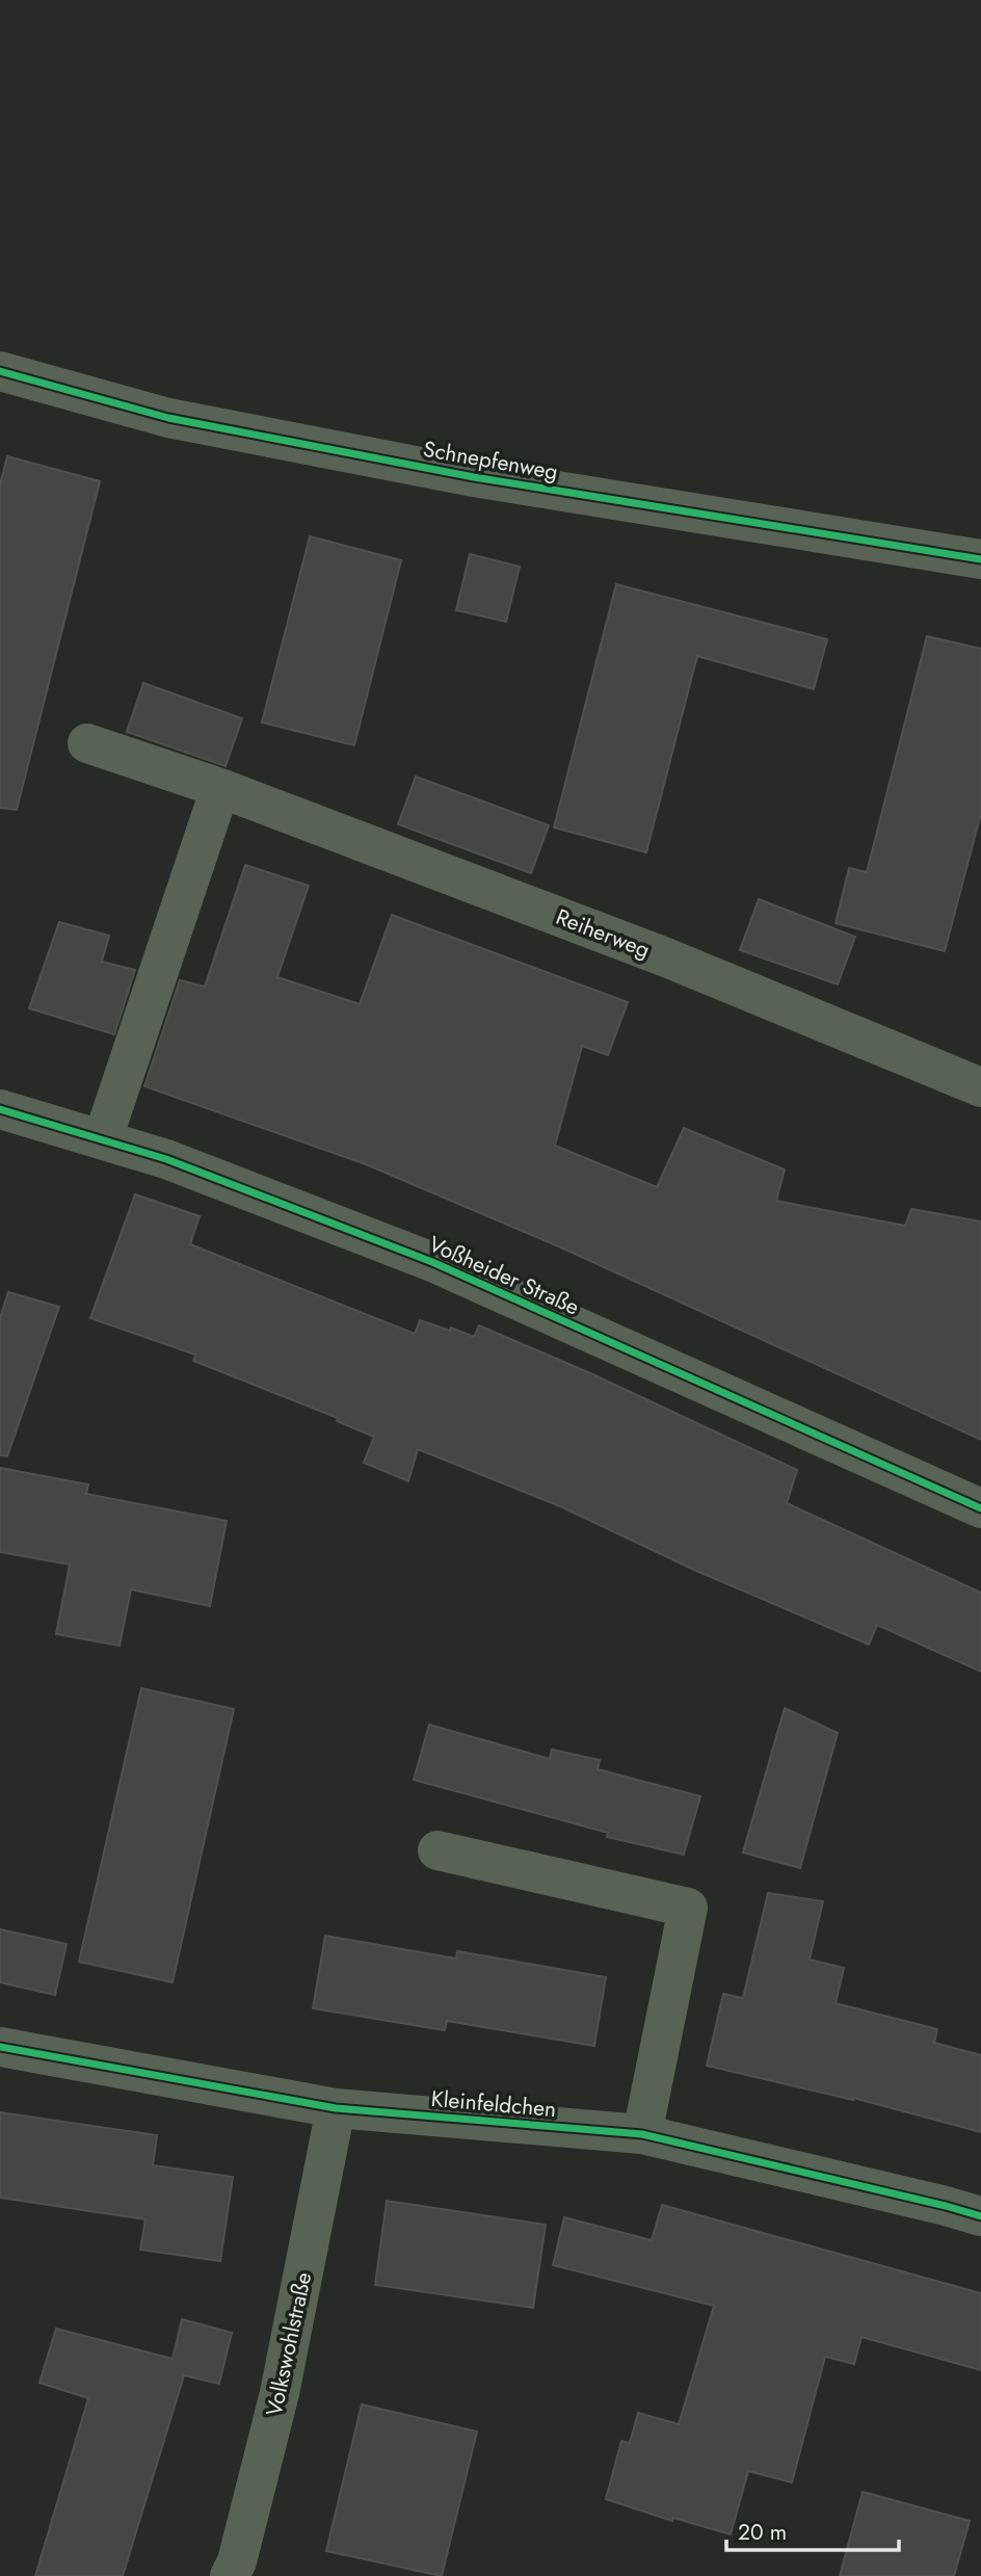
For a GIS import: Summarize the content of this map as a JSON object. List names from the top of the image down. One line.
{"streets":{"street":["Schnepfenweg","Reiherweg","Voßheider Straße","Kleinfeldchen","Volkswohlstraße"]},"crossings":[["Kleinfeldchen","Volkswohlstraße"]],"scale_bar":"20 m"}
